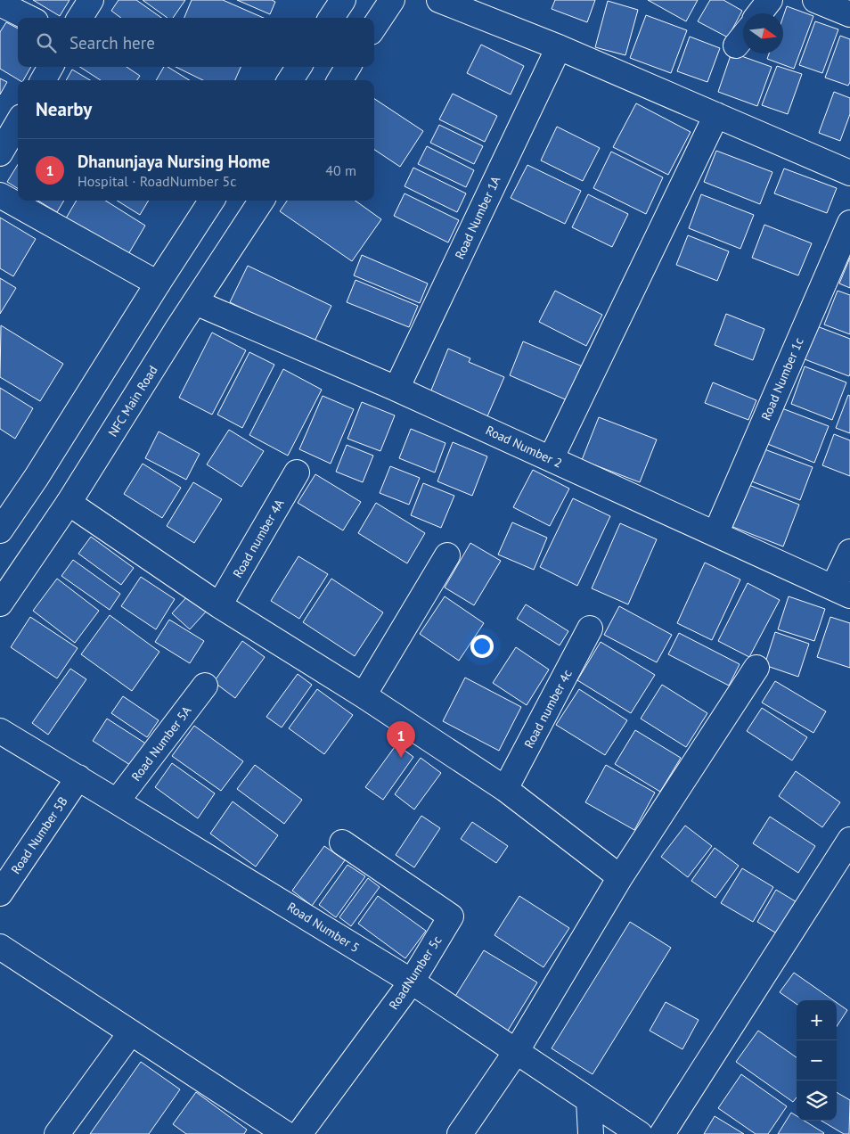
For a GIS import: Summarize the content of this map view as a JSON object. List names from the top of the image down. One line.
{"streets":{"street":["Road Number 1A","Road Number 1c","NFC Main Road","Road Number 2","Road number 4A","Road number 4c","Road Number 5A","Road Number 5B","Road Number 5","RoadNumber 5c"]},"crossings":[["Road Number 1A","Road Number 2"],["Road Number 1c","Road Number 2"],["NFC Main Road","Road Number 2"],["Road Number 5A","Road Number 5"],["Road Number 5B","Road Number 5"],["Road Number 5","RoadNumber 5c"]],"north":"right","page":{"search":"Search here","heading":"Nearby","list":[{"mark":"1","name":"Dhanunjaya Nursing Home","note":"Hospital · RoadNumber 5c","value":"40 m"}],"pins":"1","map_buttons":["+","−"]}}
